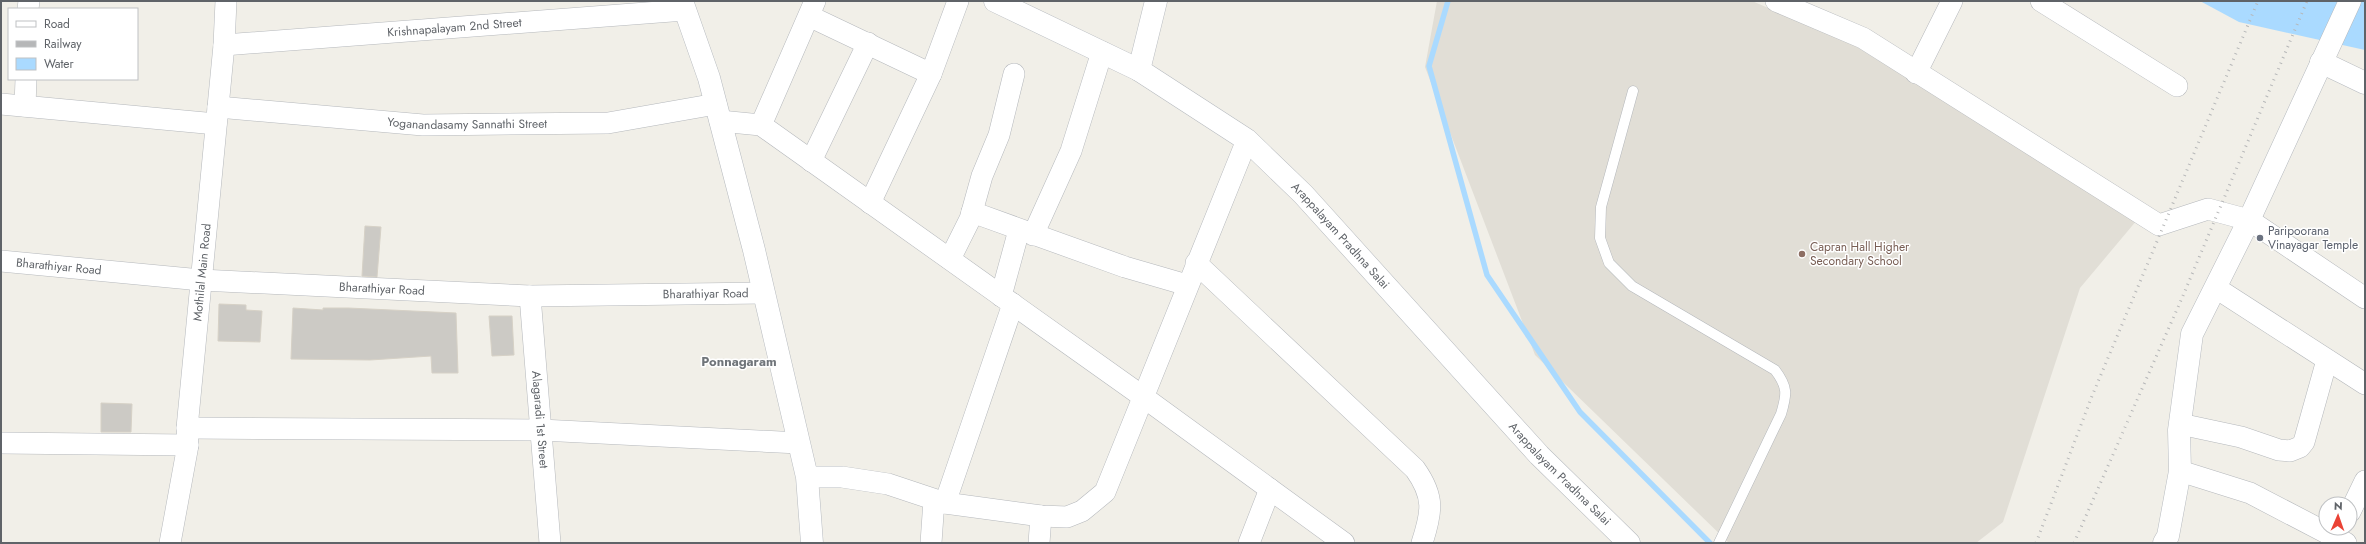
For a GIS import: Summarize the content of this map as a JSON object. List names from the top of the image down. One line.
{"streets":{"street":["Krishnapalayam 2nd Street","Yoganandasamy Sannathi Street","Arappalayam Pradhna Salai","Bharathiyar Road","Mothilal Main Road","Alagaradi 1st Street"]},"crossings":[["Krishnapalayam 2nd Street","Mothilal Main Road"],["Yoganandasamy Sannathi Street","Mothilal Main Road"],["Bharathiyar Road","Mothilal Main Road"],["Bharathiyar Road","Alagaradi 1st Street"]],"districts":["Ponnagaram"],"places":["Paripoorana Vinayagar Temple","Capran Hall Higher Secondary School"],"legend":["Road","Railway","Water"],"north":"top"}
